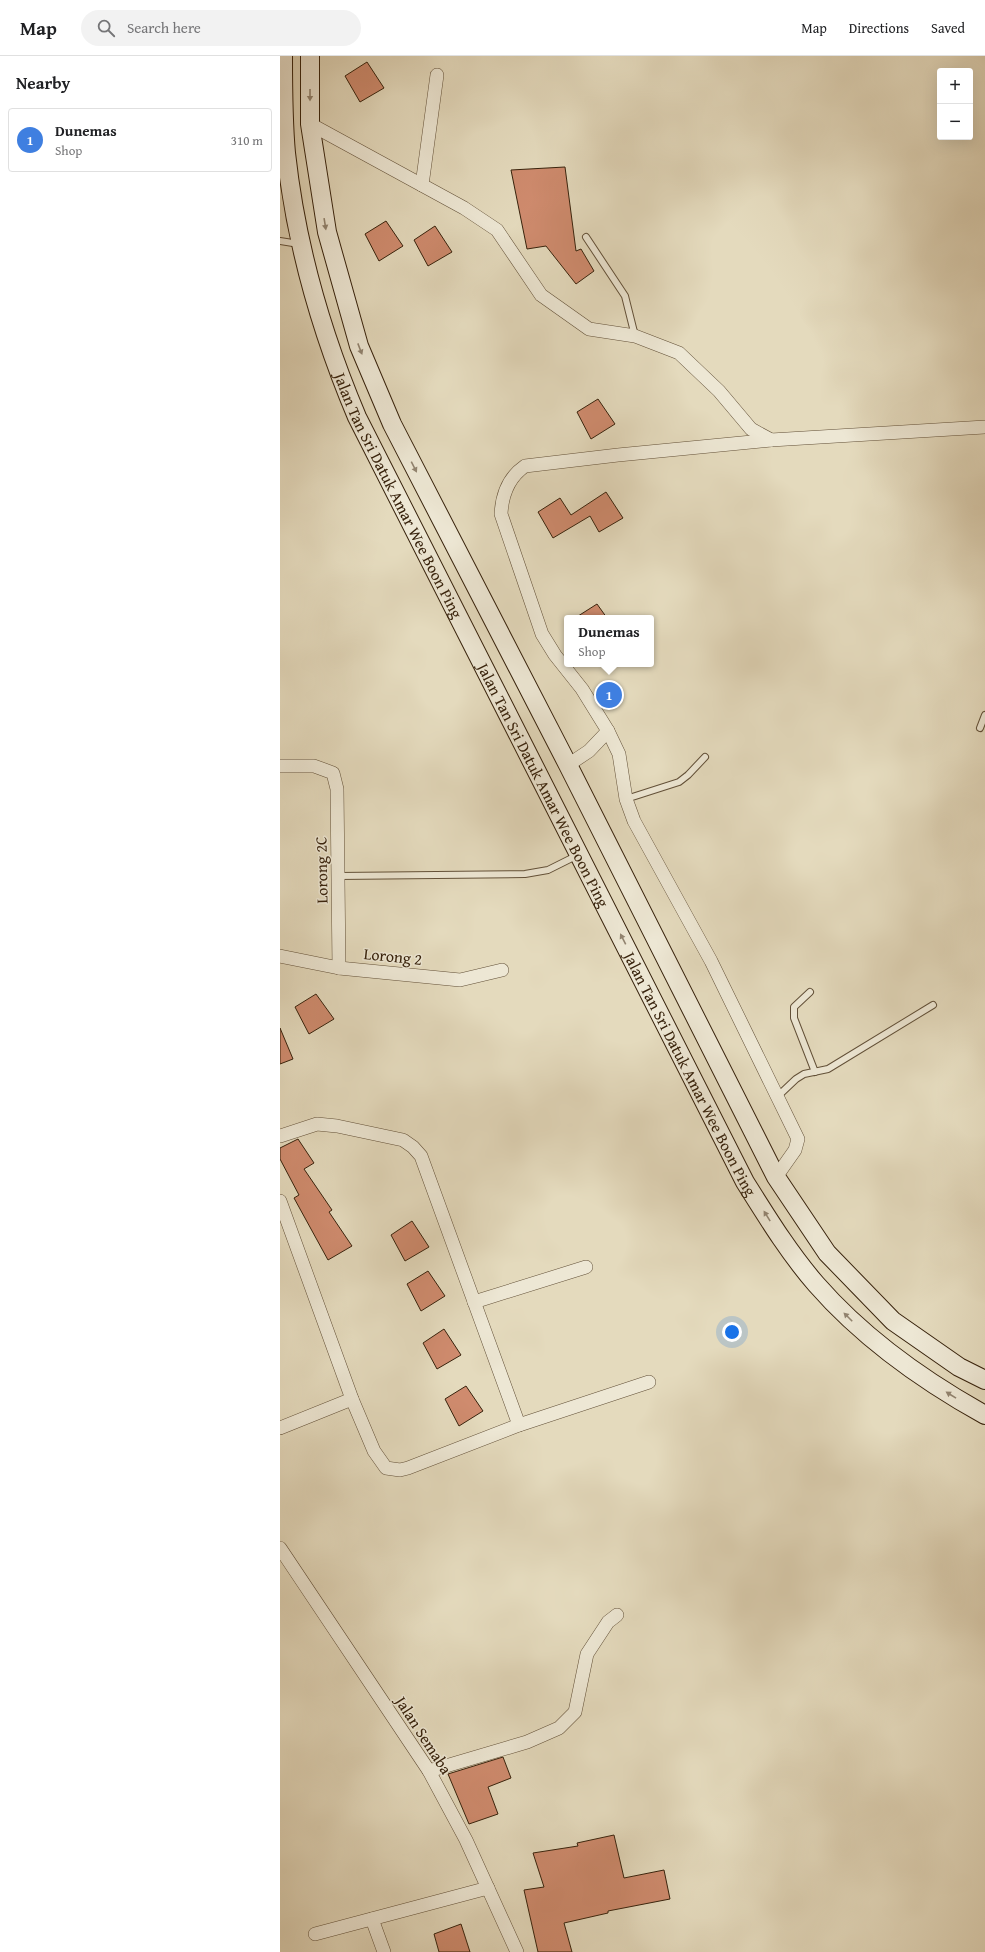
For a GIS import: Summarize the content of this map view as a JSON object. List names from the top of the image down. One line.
{"streets":{"main road":["Jalan Tan Sri Datuk Amar Wee Boon Ping"],"street":["Lorong 2C","Lorong 2","Jalan Semaba"]},"crossings":[["Lorong 2C","Lorong 2"]],"page":{"header":"Map","search":"Search here","nav":["Map","Directions","Saved"],"heading":"Nearby","map_buttons":["+","−"],"list":[{"mark":"1","name":"Dunemas","note":"Shop","value":"310 m"}],"popup":["Dunemas","Shop"],"pins":"1"}}
